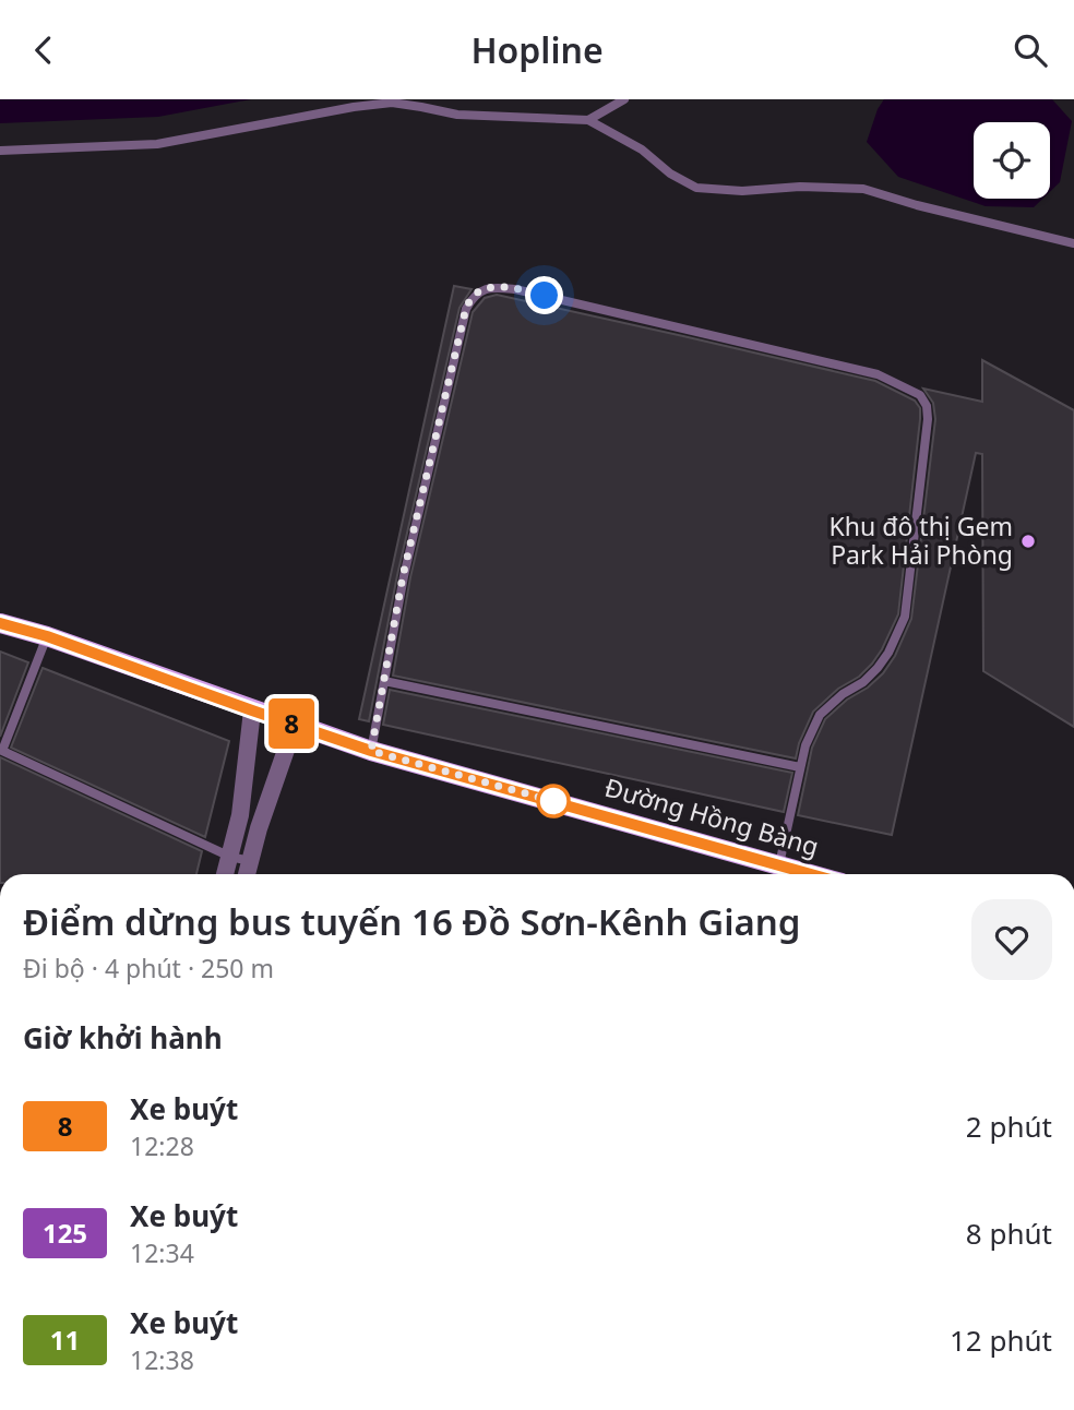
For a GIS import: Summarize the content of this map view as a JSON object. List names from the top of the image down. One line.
{"streets":{"main road":["Đường Hồng Bàng"]},"places":["Khu đô thị Gem Park Hải Phòng"],"lines":["bus line 8"],"page":{"header":"Hopline","on_map":"8","heading":[["Điểm dừng bus tuyến 16 Đồ Sơn-Kênh Giang","Đi bộ · 4 phút · 250 m"],"Giờ khởi hành"],"list":[{"mark":"8","name":"Xe buýt","note":"12:28","value":"2 phút"},{"mark":"125","name":"Xe buýt","note":"12:34","value":"8 phút"},{"mark":"11","name":"Xe buýt","note":"12:38","value":"12 phút"}]}}
